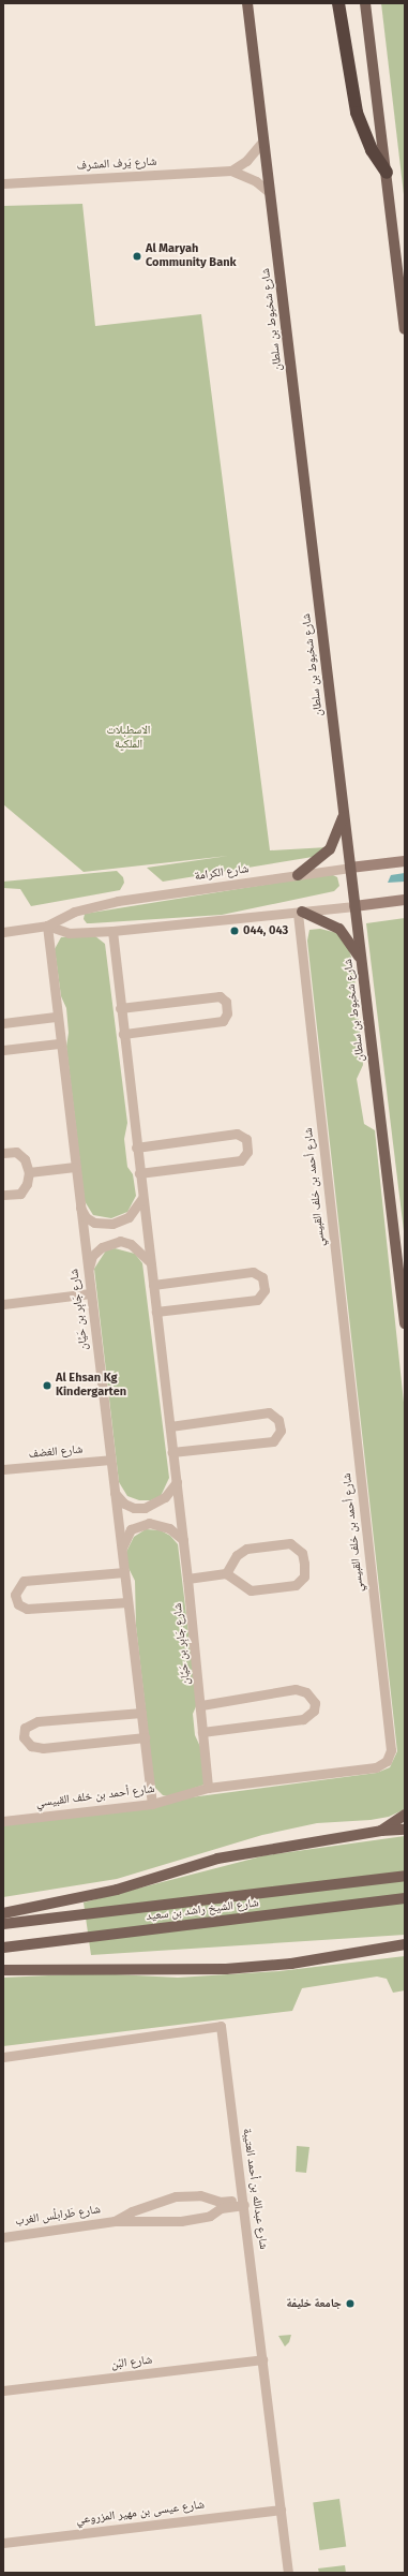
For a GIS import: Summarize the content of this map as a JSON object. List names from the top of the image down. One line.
{"streets":{"main road":["شارع شخبوط بن سلطان","شارع الكرامة","شارع الشيخ راشد بن سعيد"],"street":["شارع يَرف المشرف","شارع أحمد بن خلف القبيسي","شارع جَابِر بن حَيَّان","شارع الغضف","شارع عبدالله بن أحمد العتيبة","شارع طَرابلُس الغرب","شارع البُن","شارع عيسى بن مهير المزروعي"]},"crossings":[["شارع يَرف المشرف","شارع شخبوط بن سلطان"],["شارع شخبوط بن سلطان","شارع الكرامة"],["شارع الكرامة","شارع أحمد بن خلف القبيسي"],["شارع الكرامة","شارع جَابِر بن حَيَّان"],["شارع أحمد بن خلف القبيسي","شارع جَابِر بن حَيَّان"],["شارع جَابِر بن حَيَّان","شارع الغضف"],["شارع عبدالله بن أحمد العتيبة","شارع طَرابلُس الغرب"],["شارع عبدالله بن أحمد العتيبة","شارع البُن"],["شارع عبدالله بن أحمد العتيبة","شارع عيسى بن مهير المزروعي"]],"parks":["الاسطبلات الملكية"],"places":["Al Maryah Community Bank","044, 043","Al Ehsan Kg Kindergarten","جامعة خليفة"]}
